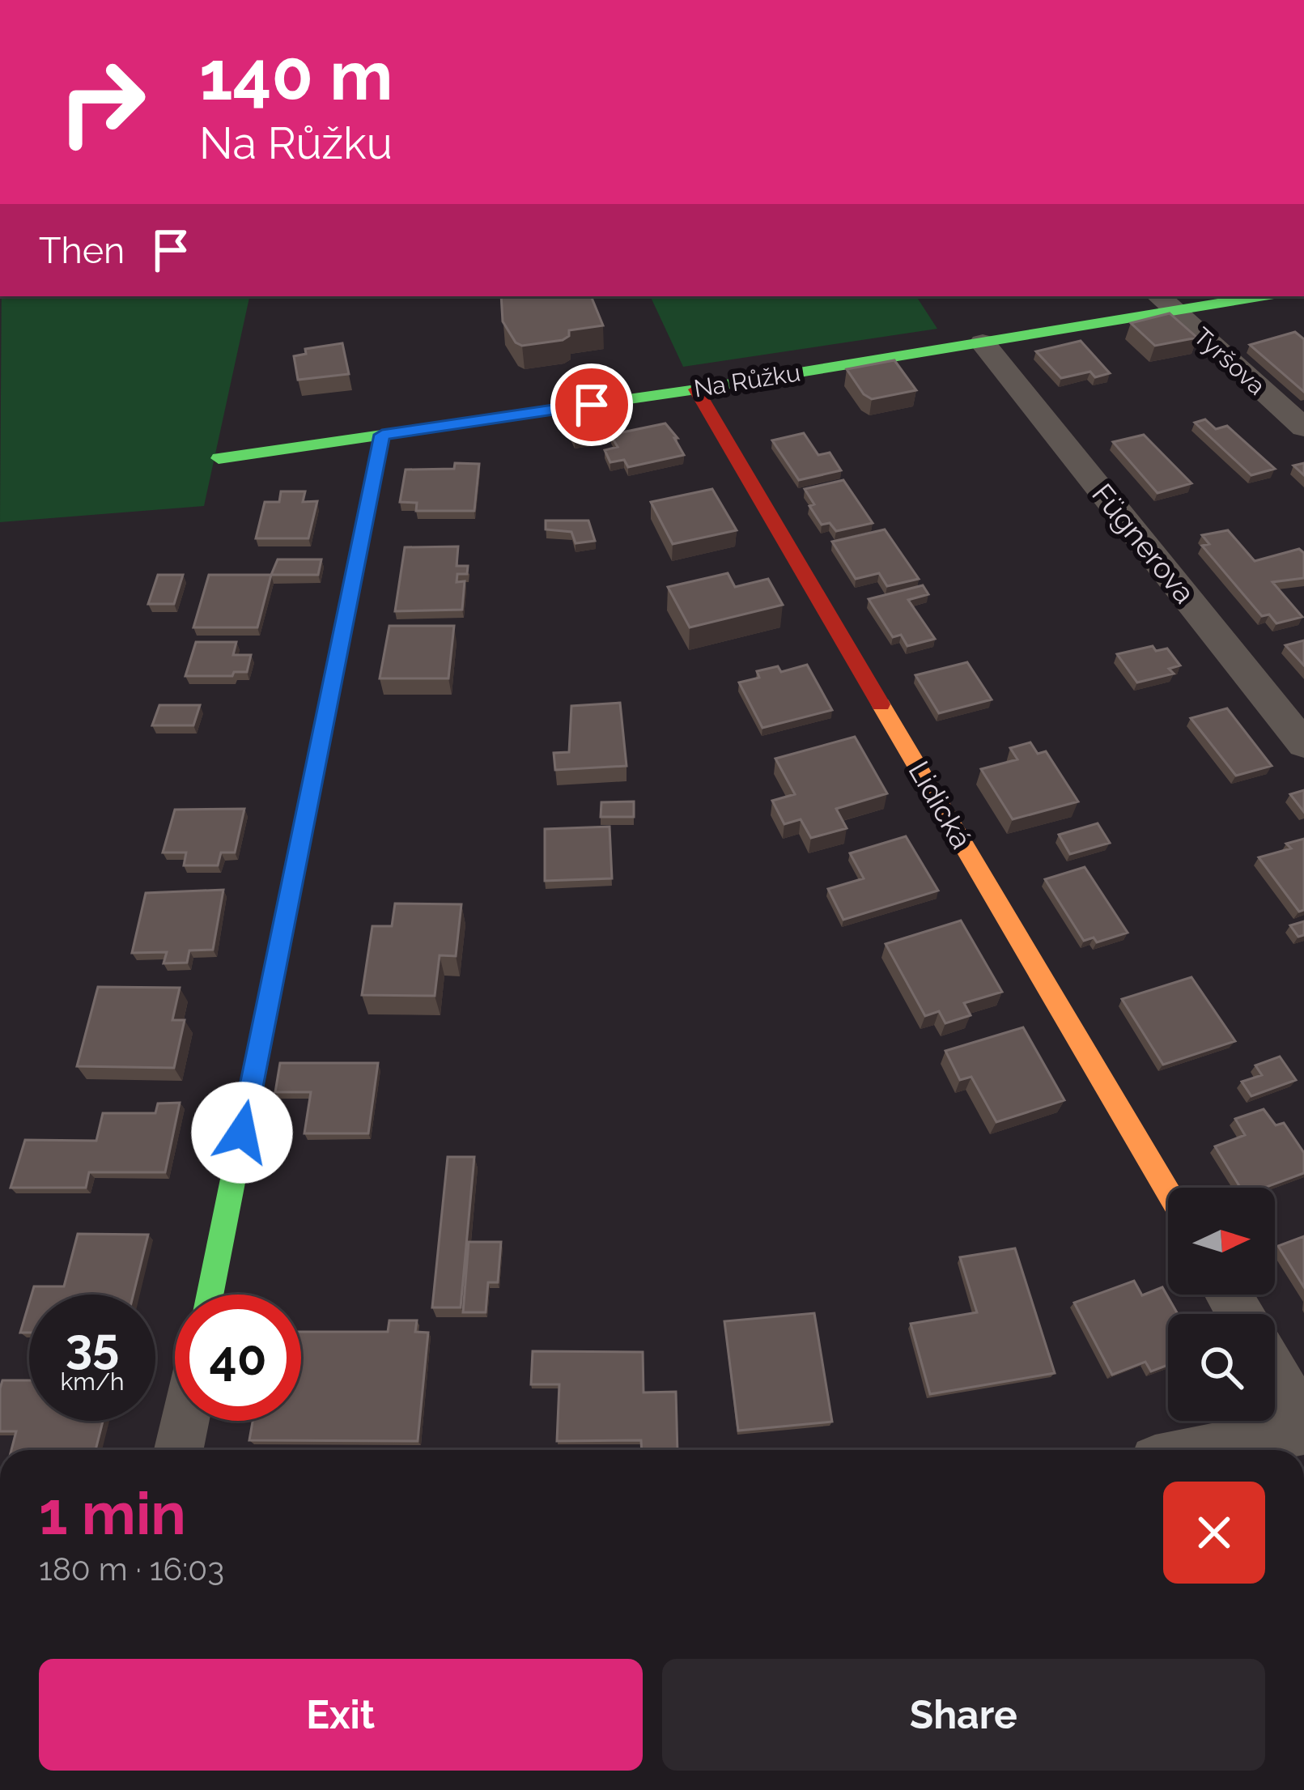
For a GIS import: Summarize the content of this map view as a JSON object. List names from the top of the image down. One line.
{"streets":{"street":["Tyršova","Na Růžku","Fügnerova","Lidická"]},"crossings":[["Tyršova","Na Růžku"],["Na Růžku","Fügnerova"],["Na Růžku","Lidická"]],"north":"right","page":{"turn":["140 m","Na Růžku"],"then":"Then","speed":"35 km/h","limit":"40","heading":["1 min","180 m · 16:03"],"buttons":["Exit","Share"]}}
